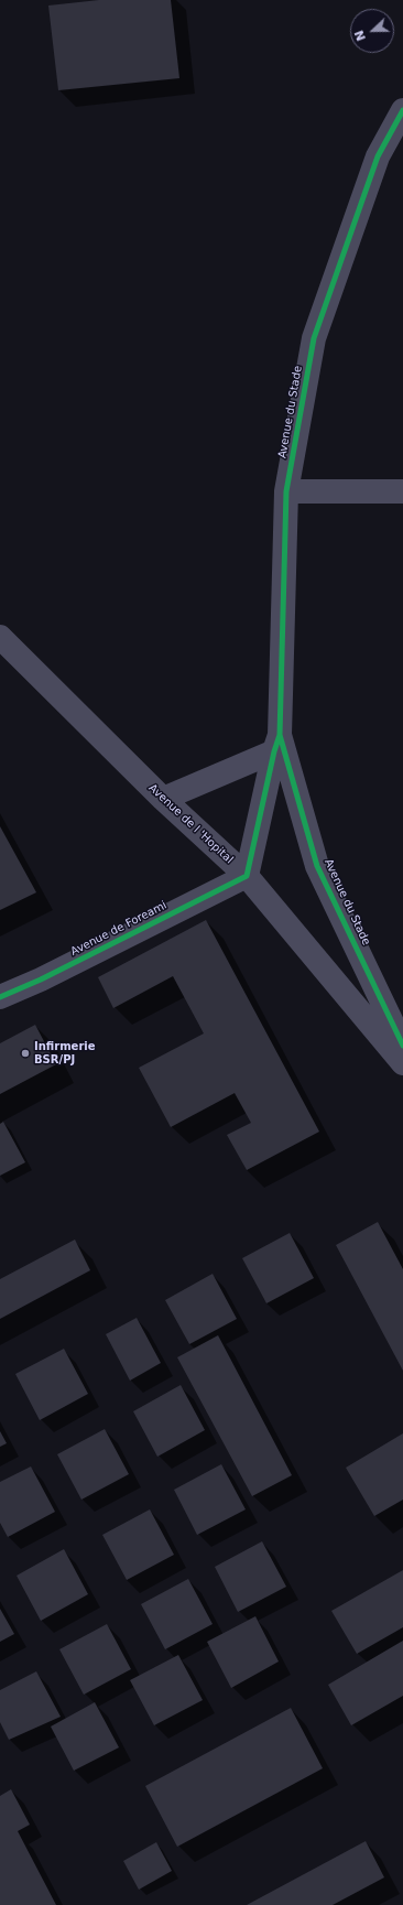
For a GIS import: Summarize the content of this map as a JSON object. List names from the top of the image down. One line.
{"streets":{"street":["Avenue du Stade","Avenue de l 'Hopital","Avenue de Foreami"]},"crossings":[["Avenue du Stade","Avenue de l 'Hopital"],["Avenue du Stade","Avenue de Foreami"],["Avenue de l 'Hopital","Avenue de Foreami"]],"places":["Infirmerie BSR/PJ"],"north":"left"}
